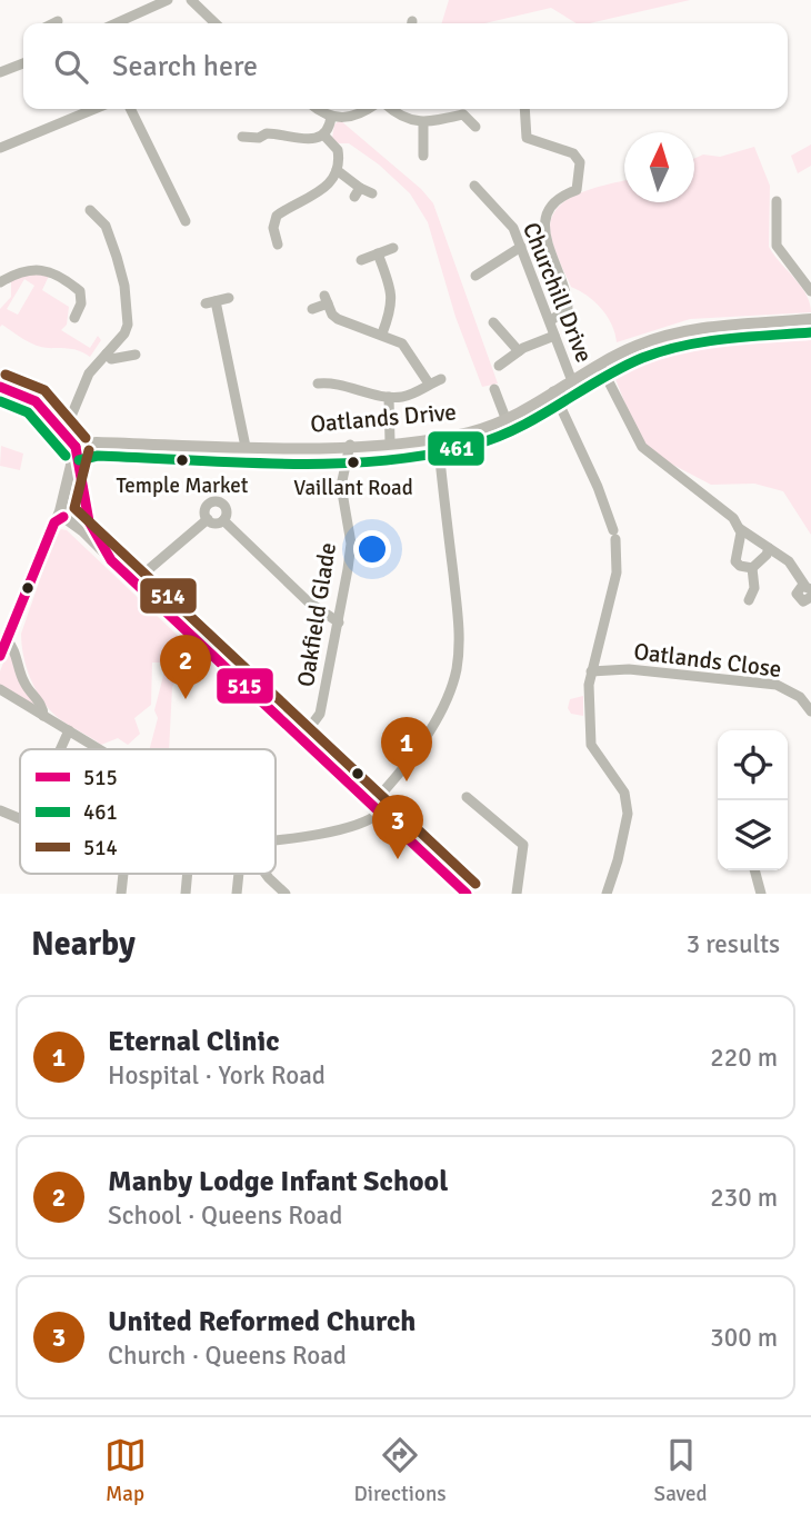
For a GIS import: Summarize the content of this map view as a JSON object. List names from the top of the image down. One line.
{"streets":{"main road":["Oatlands Drive"],"street":["Churchill Drive","Oakfield Glade","Oatlands Close"]},"crossings":[["Churchill Drive","Oatlands Drive"],["Oatlands Drive","Oakfield Glade"]],"places":["Temple Market","Vaillant Road"],"lines":["transit line 461","transit line 514","transit line 515"],"legend":["515","461","514"],"north":"top","page":{"search":"Search here","pins":["2","1","3"],"heading":["Nearby","3 results"],"list":[{"mark":"1","name":"Eternal Clinic","note":"Hospital · York Road","value":"220 m"},{"mark":"2","name":"Manby Lodge Infant School","note":"School · Queens Road","value":"230 m"},{"mark":"3","name":"United Reformed Church","note":"Church · Queens Road","value":"300 m"}],"nav":["Map","Directions","Saved"]}}
